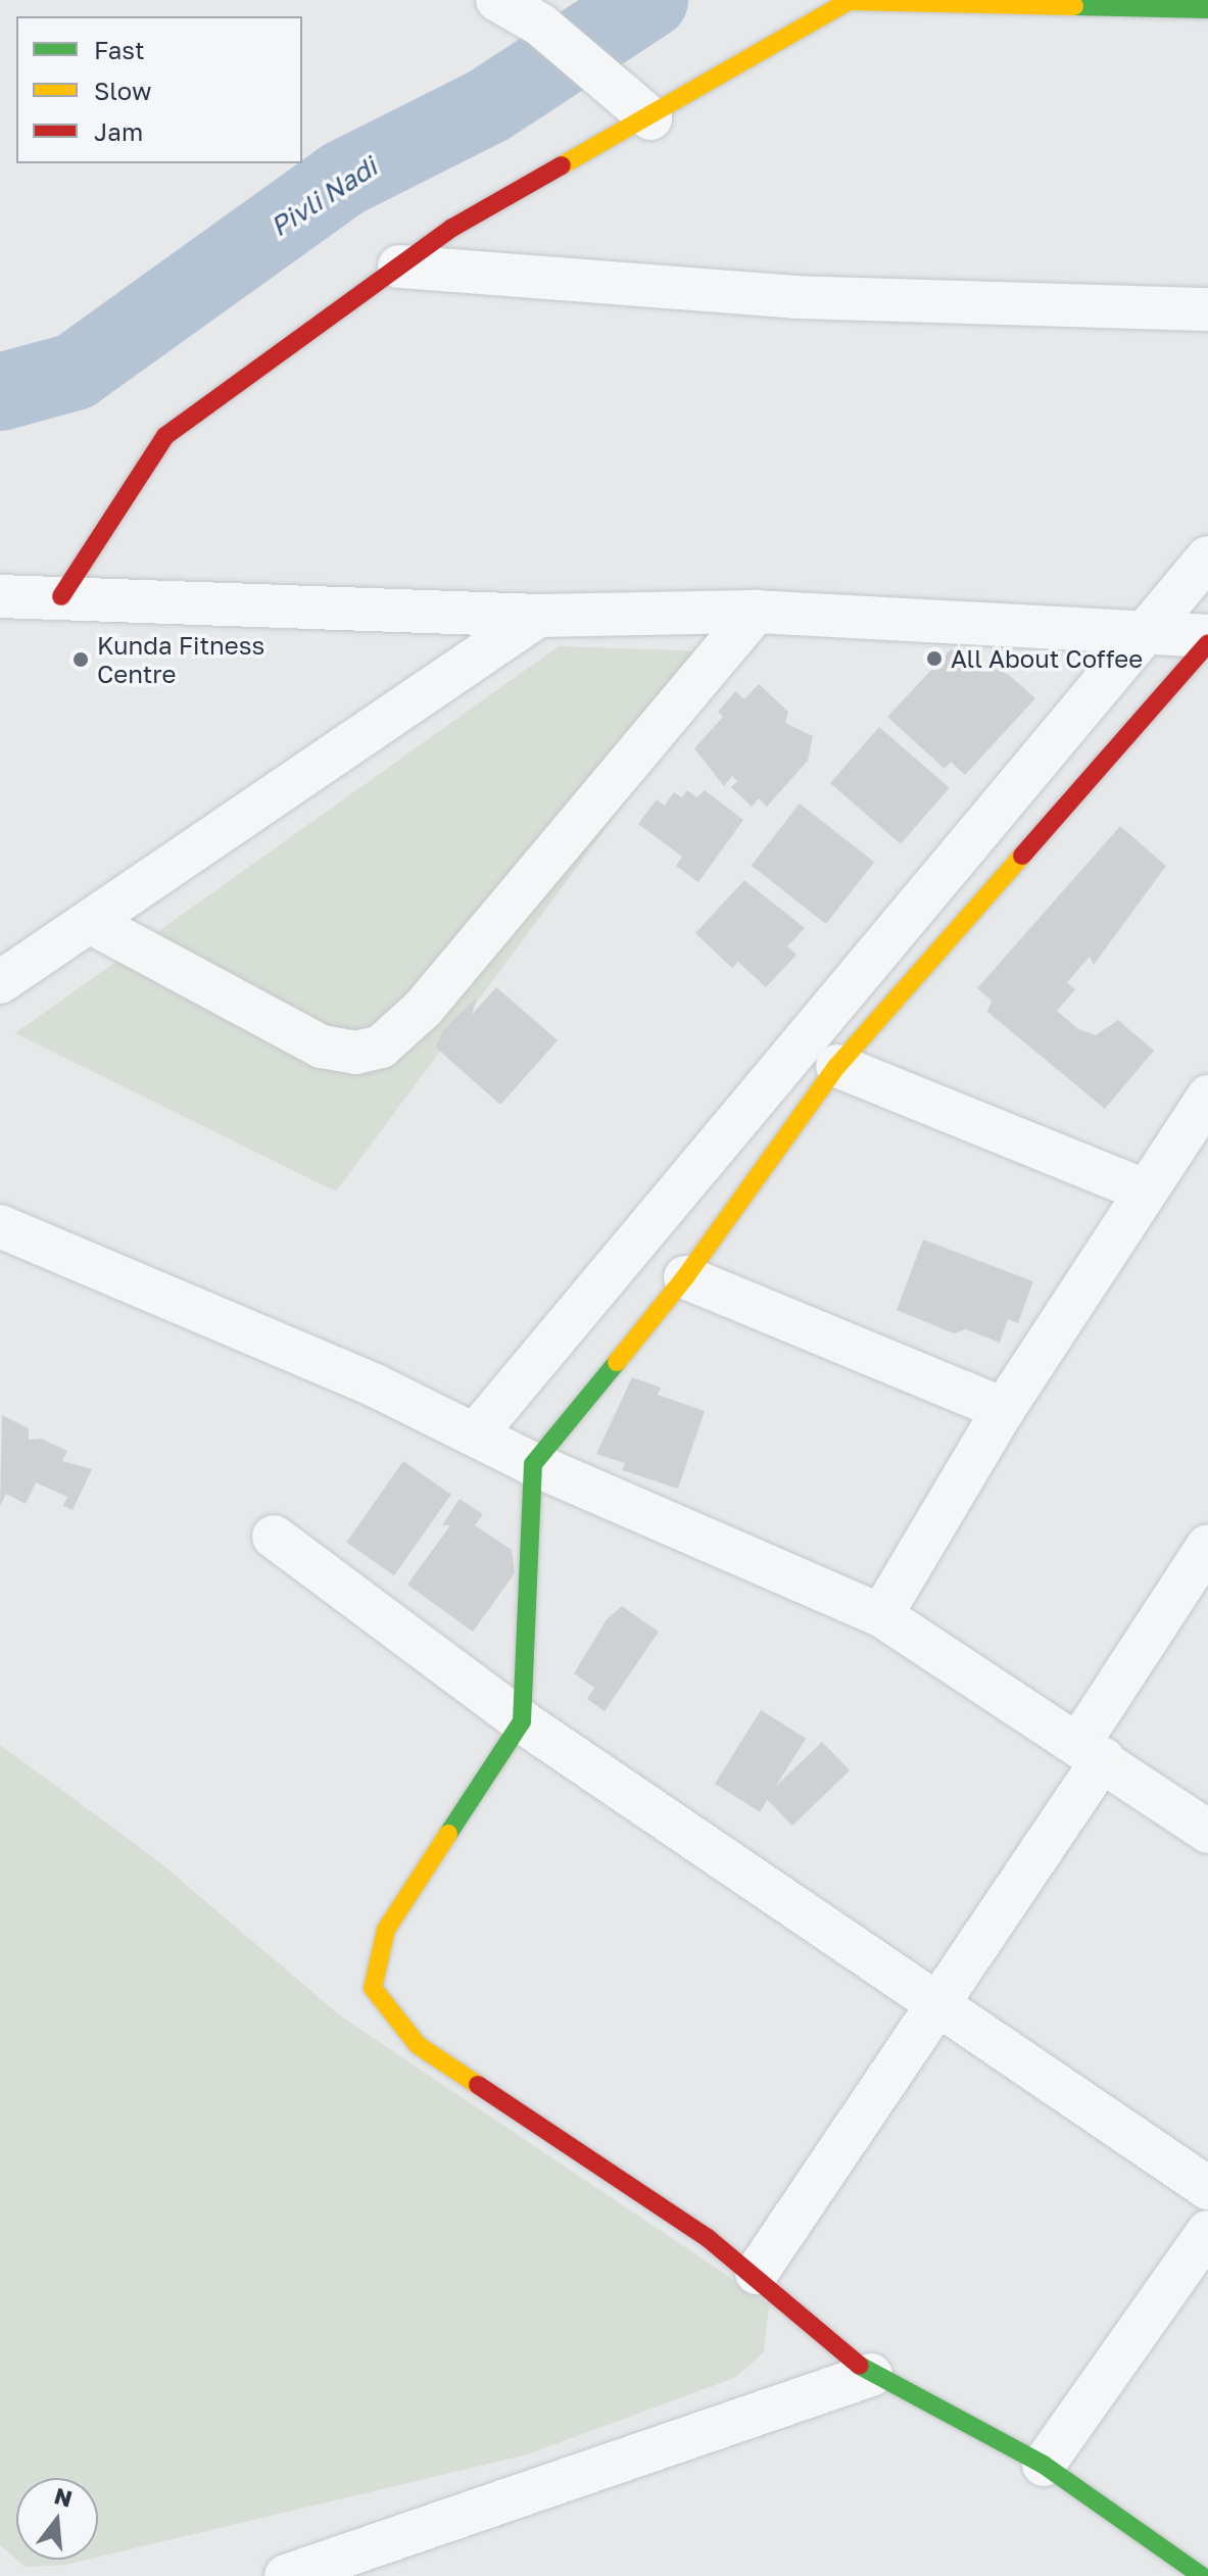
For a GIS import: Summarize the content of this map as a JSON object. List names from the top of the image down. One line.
{"water":["Pivli Nadi"],"places":["All About Coffee","Kunda Fitness Centre"],"legend":["Fast","Slow","Jam"],"north":"top"}
